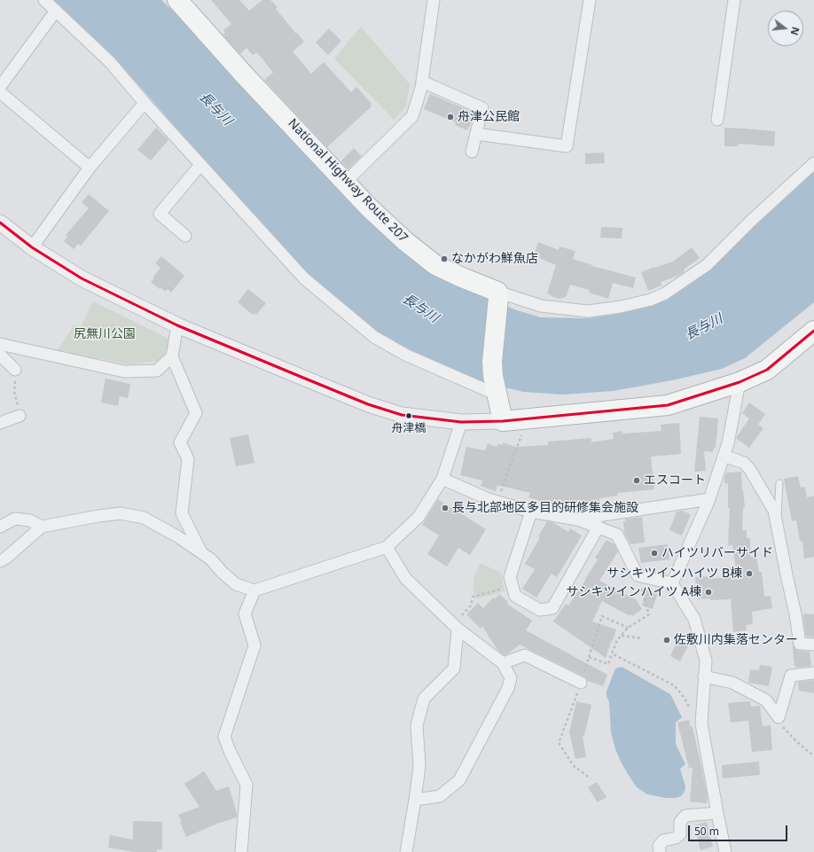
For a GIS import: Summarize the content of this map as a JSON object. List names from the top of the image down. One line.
{"streets":{"highway":["National Highway Route 207"]},"water":["長与川"],"parks":["尻無川公園"],"places":["舟津公民館","なかがわ鮮魚店","舟津橋","エスコート","長与北部地区多目的研修集会施設","ハイツリバーサイド","サシキツインハイツ B棟","サシキツインハイツ A棟","佐敷川内集落センター"],"scale_bar":"50 m","north":"right"}
